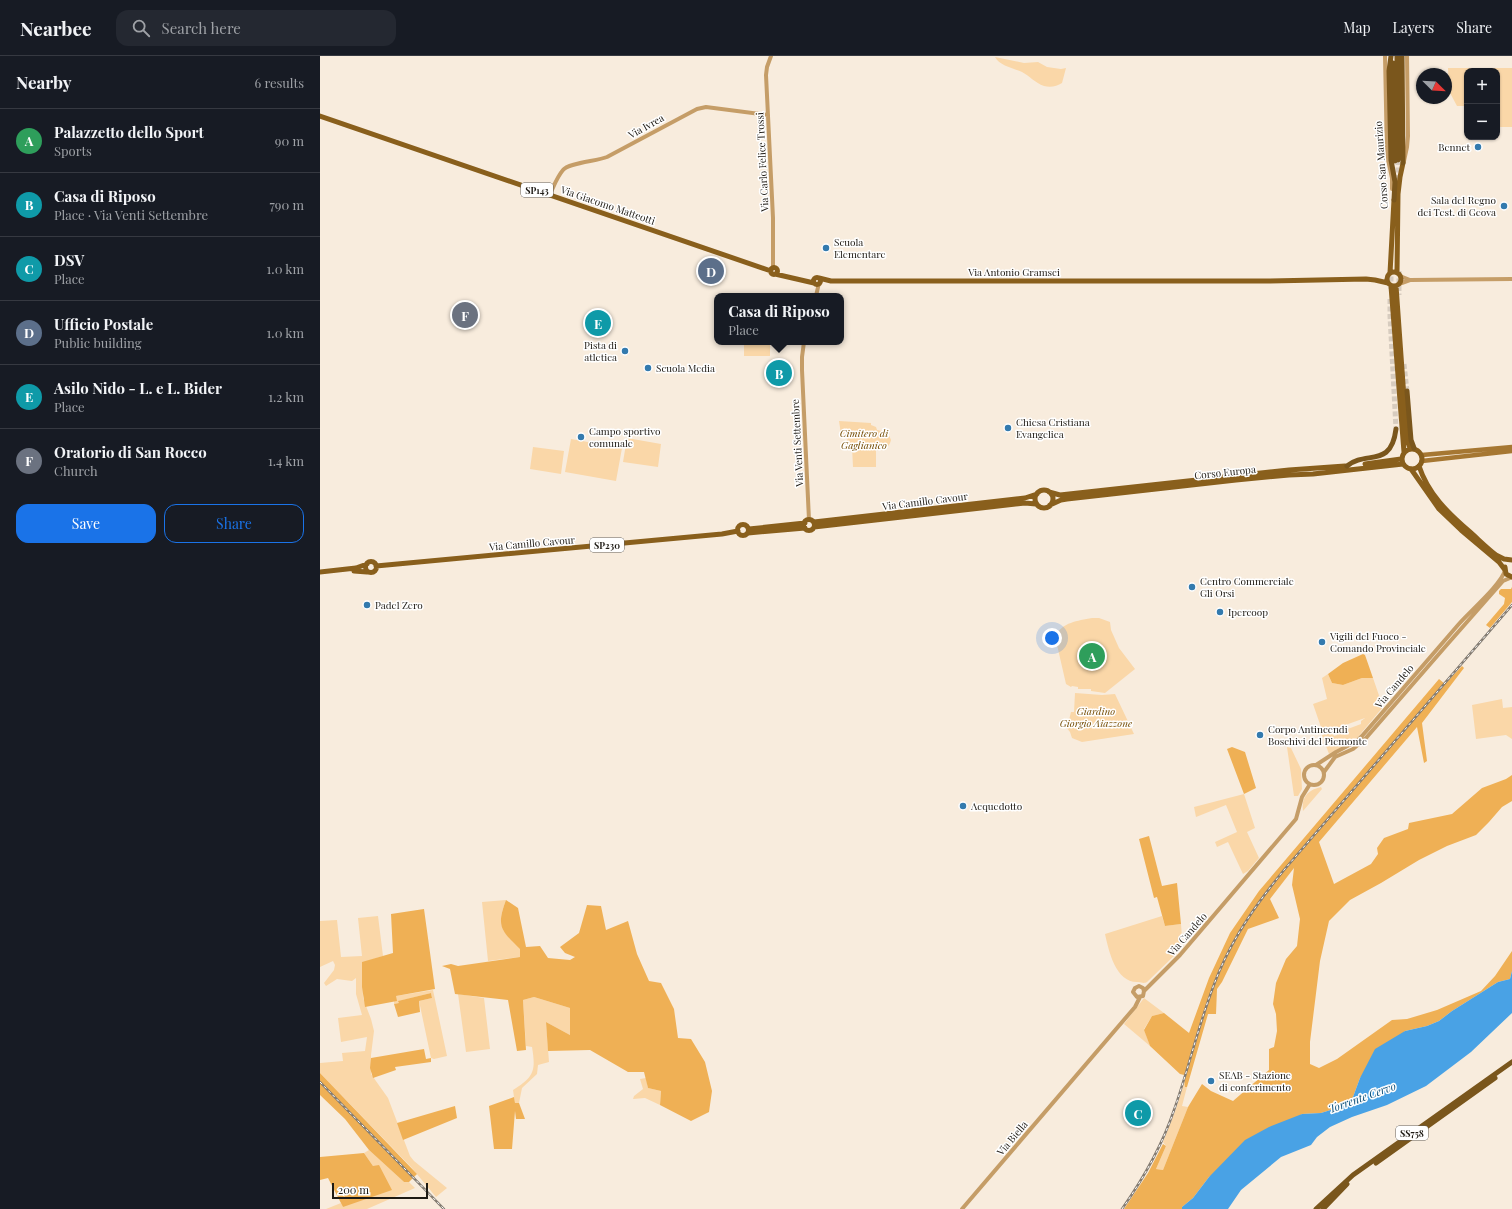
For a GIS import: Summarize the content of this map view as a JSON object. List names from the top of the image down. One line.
{"streets":{"highway":["SS758"],"main road":["Corso San Maurizio","SP143","Via Giacomo Matteotti","Via Antonio Gramsci","Corso Europa","Via Camillo Cavour","SP230"],"street":["Via Ivrea","Via Carlo Felice Trossi","Via Venti Settembre","Via Candelo","Via Biella"]},"crossings":[["Via Ivrea","Via Carlo Felice Trossi"],["Via Ivrea","Via Giacomo Matteotti"],["Via Carlo Felice Trossi","Via Giacomo Matteotti"],["Via Carlo Felice Trossi","Via Antonio Gramsci"],["Via Giacomo Matteotti","Via Antonio Gramsci"],["Via Venti Settembre","Via Camillo Cavour"],["Corso Europa","Via Camillo Cavour"]],"water":["Torrente Cervo"],"parks":["Cimitero di Gaglianico","Giardino Giorgio Aiazzone"],"places":["Bennet","Sala del Regno dei Test. di Geova","Scuola Elementare","Pista di atletica","Scuola Media","Chiesa Cristiana Evangelica","Campo sportivo comunale","Centro Commerciale Gli Orsi","Padel Zero","Ipercoop","Vigili del Fuoco - Comando Provinciale","Corpo Antincendi Boschivi del Piemonte","Acquedotto","SEAB - Stazione di conferimento"],"scale_bar":"200 m","north":"bottom right","page":{"header":"Nearbee","search":"Search here","nav":["Map","Layers","Share"],"heading":["Nearby","6 results"],"map_buttons":["+","−"],"list":[{"mark":"A","name":"Palazzetto dello Sport","note":"Sports","value":"90 m"},{"mark":"B","name":"Casa di Riposo","note":"Place · Via Venti Settembre","value":"790 m"},{"mark":"C","name":"DSV","note":"Place","value":"1.0 km"},{"mark":"D","name":"Ufficio Postale","note":"Public building","value":"1.0 km"},{"mark":"E","name":"Asilo Nido - L. e L. Bider","note":"Place","value":"1.2 km"},{"mark":"F","name":"Oratorio di San Rocco","note":"Church","value":"1.4 km"}],"pins":["D","F","E","B","A","C"],"popup":["Casa di Riposo","Place"],"buttons":["Save","Share"],"scale":"200 m"}}
